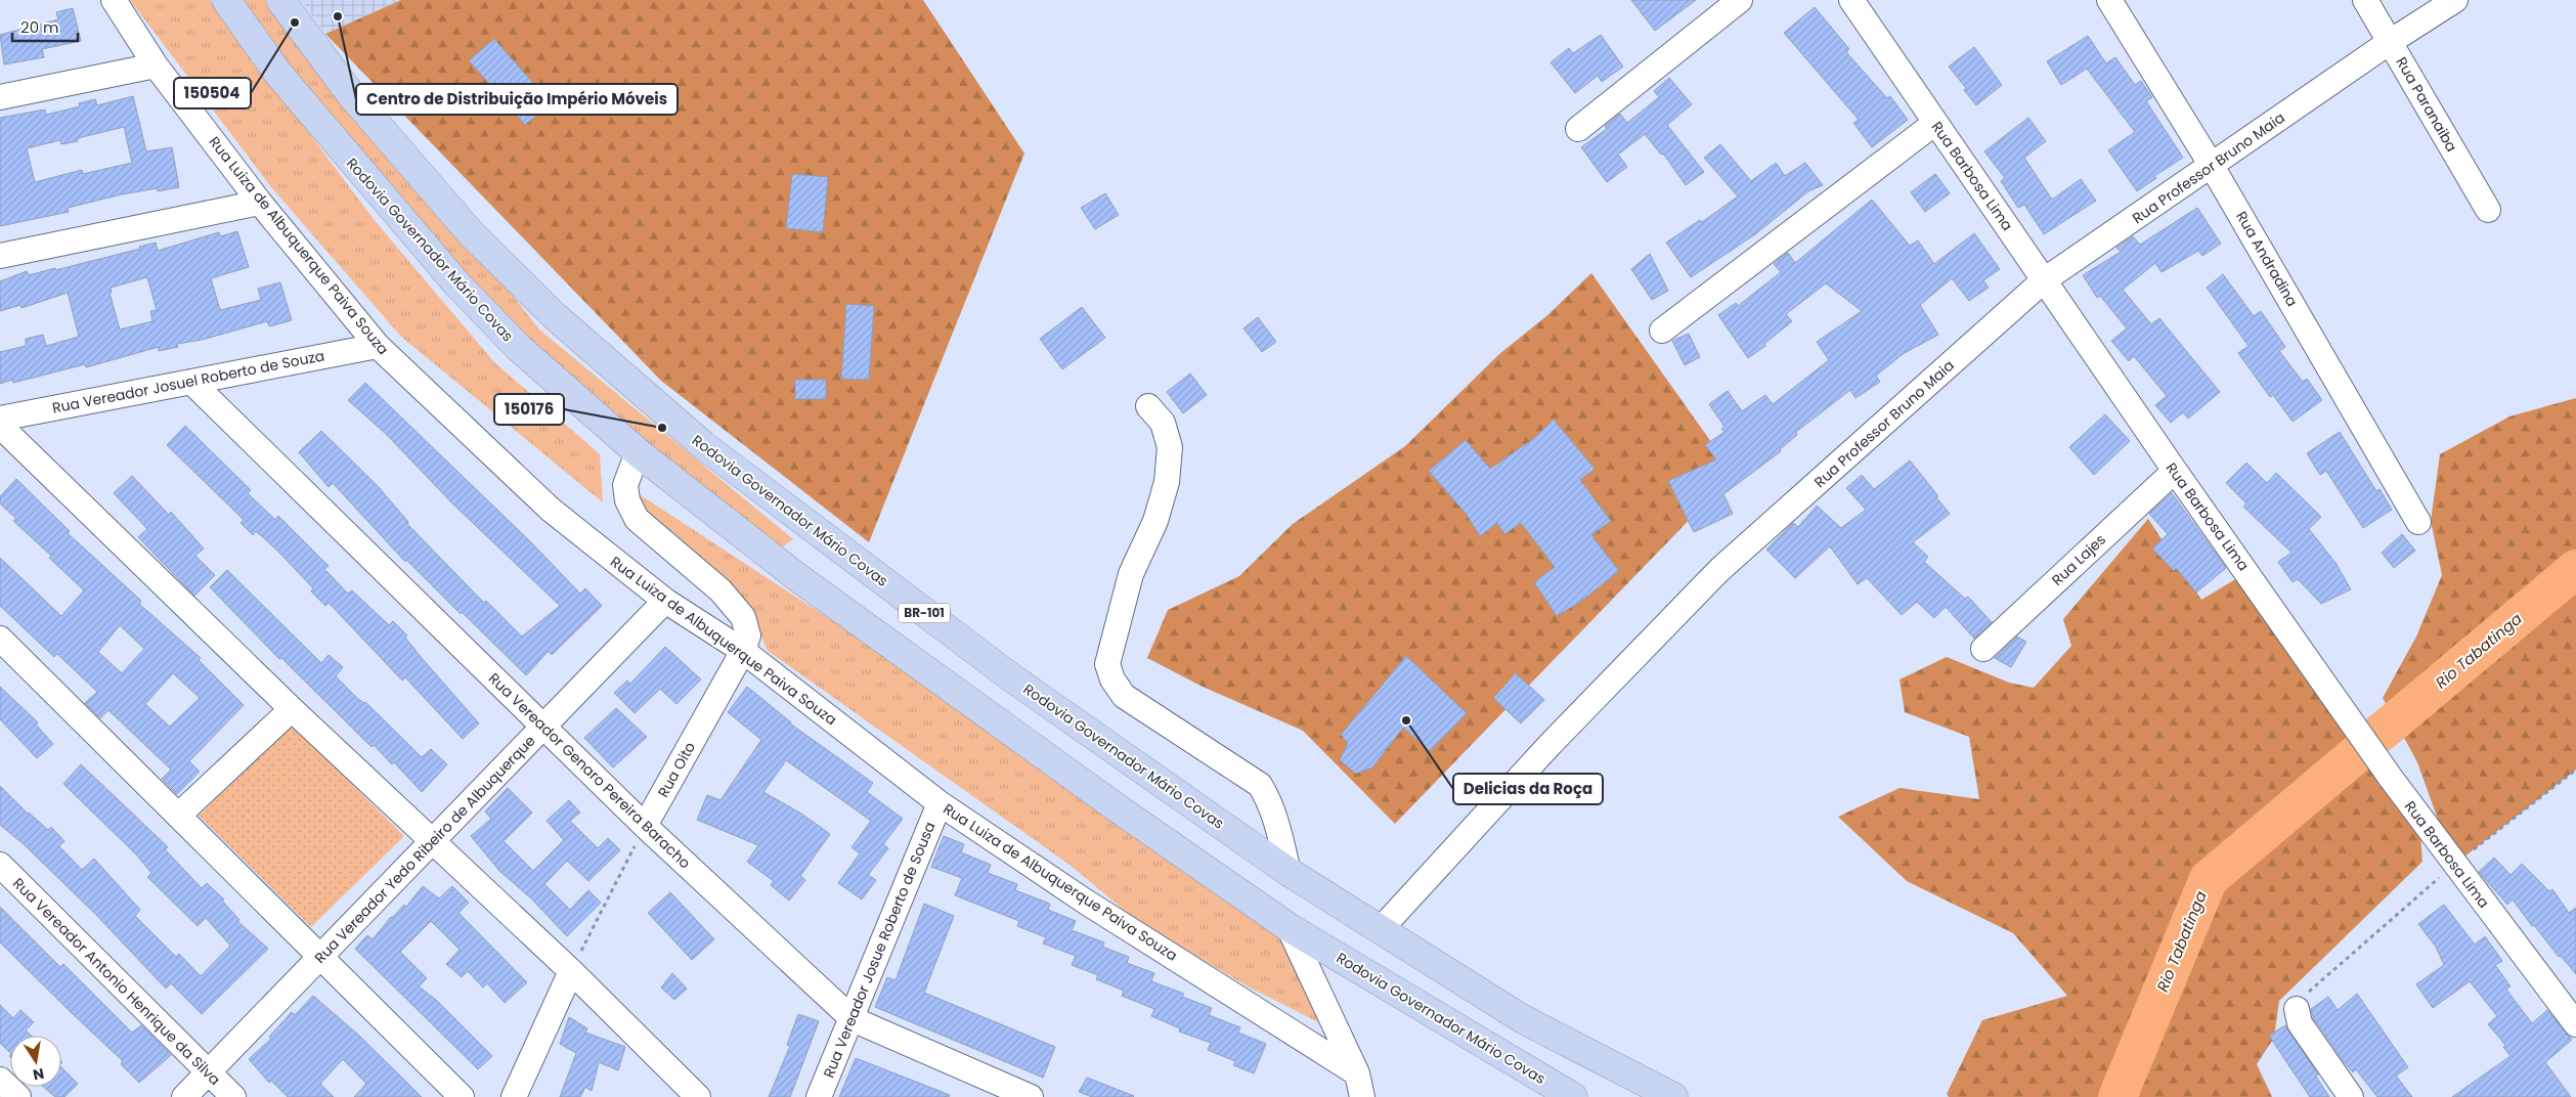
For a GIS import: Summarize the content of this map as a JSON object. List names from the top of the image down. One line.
{"streets":{"highway":["Rodovia Governador Mário Covas","BR-101"],"street":["Rua Paranaiba","Rua Professor Bruno Maia","Rua Barbosa Lima","Rua Luiza de Albuquerque Paiva Souza","Rua Andradina","Rua Vereador Josuel Roberto de Souza","Rua Lajes","Rua Oito","Rua Vereador Genaro Pereira Baracho","Rua Vereador Yedo Ribeiro de Albuquerque","Rua Vereador Josue Roberto de Sousa","Rua Vereador Antonio Henrique da Silva"]},"crossings":[["Rua Paranaiba","Rua Professor Bruno Maia"],["Rua Professor Bruno Maia","Rua Barbosa Lima"],["Rua Professor Bruno Maia","Rodovia Governador Mário Covas"],["Rua Professor Bruno Maia","Rua Andradina"],["Rua Barbosa Lima","Rua Lajes"],["Rua Luiza de Albuquerque Paiva Souza","Rua Vereador Josuel Roberto de Souza"],["Rua Luiza de Albuquerque Paiva Souza","Rua Oito"],["Rua Luiza de Albuquerque Paiva Souza","Rua Vereador Yedo Ribeiro de Albuquerque"],["Rua Luiza de Albuquerque Paiva Souza","Rua Vereador Josue Roberto de Sousa"],["Rua Vereador Josuel Roberto de Souza","Rua Vereador Genaro Pereira Baracho"],["Rua Oito","Rua Vereador Genaro Pereira Baracho"],["Rua Vereador Genaro Pereira Baracho","Rua Vereador Yedo Ribeiro de Albuquerque"],["Rua Vereador Genaro Pereira Baracho","Rua Vereador Josue Roberto de Sousa"],["Rua Vereador Yedo Ribeiro de Albuquerque","Rua Vereador Antonio Henrique da Silva"]],"water":["Rio Tabatinga"],"places":["Centro de Distribuição Império Móveis","150504","150176","Delicias da Roça"],"scale_bar":"20 m","north":"bottom"}
